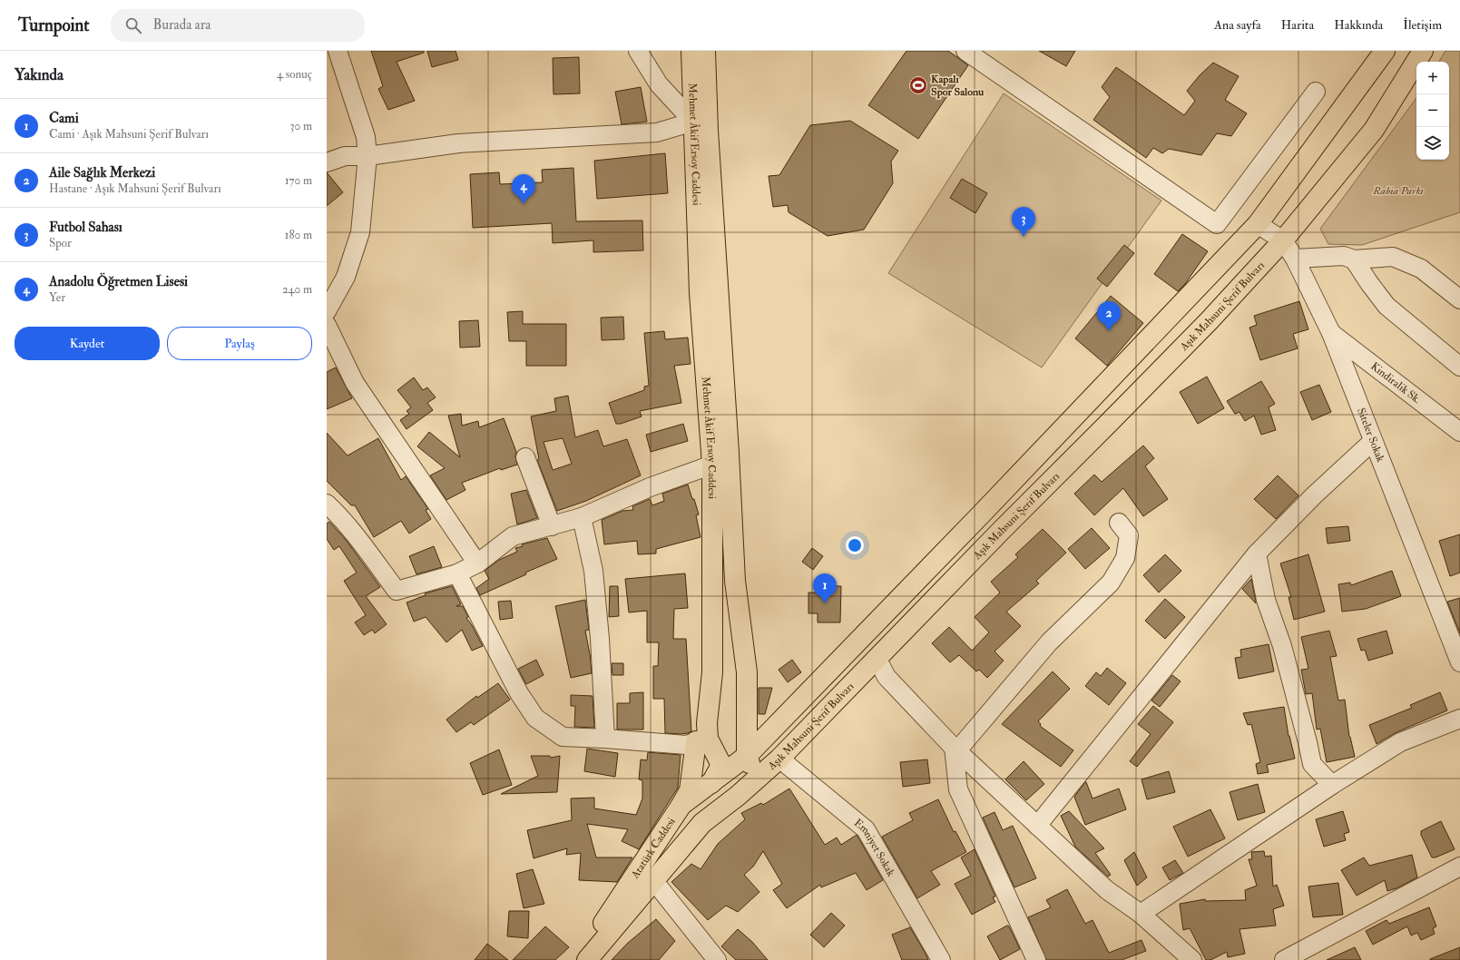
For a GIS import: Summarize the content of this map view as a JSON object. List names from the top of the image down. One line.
{"streets":{"main road":["Mehmet Âkif Ersoy Caddesi","Aşık Mahsuni Şerif Bulvarı","Atatürk Caddesi"],"street":["Kindiralik Sk.","Siteler Sokak","Emniyet Sokak"]},"crossings":[["Mehmet Âkif Ersoy Caddesi","Aşık Mahsuni Şerif Bulvarı"],["Mehmet Âkif Ersoy Caddesi","Atatürk Caddesi"],["Aşık Mahsuni Şerif Bulvarı","Siteler Sokak"],["Aşık Mahsuni Şerif Bulvarı","Emniyet Sokak"],["Kindiralik Sk.","Siteler Sokak"]],"parks":["Rabia Parkı"],"places":{"sports":["Kapalı Spor Salonu"]},"page":{"header":"Turnpoint","search":"Burada ara","nav":["Ana sayfa","Harita","Hakkında","İletişim"],"heading":["Yakında","4 sonuç"],"map_buttons":["+","−"],"list":[{"mark":"1","name":"Cami","note":"Cami · Aşık Mahsuni Şerif Bulvarı","value":"30 m"},{"mark":"2","name":"Aile Sağlık Merkezi","note":"Hastane · Aşık Mahsuni Şerif Bulvarı","value":"170 m"},{"mark":"3","name":"Futbol Sahası","note":"Spor","value":"180 m"},{"mark":"4","name":"Anadolu Öğretmen Lisesi","note":"Yer","value":"240 m"}],"pins":["4","3","2","1"],"buttons":["Kaydet","Paylaş"]}}
